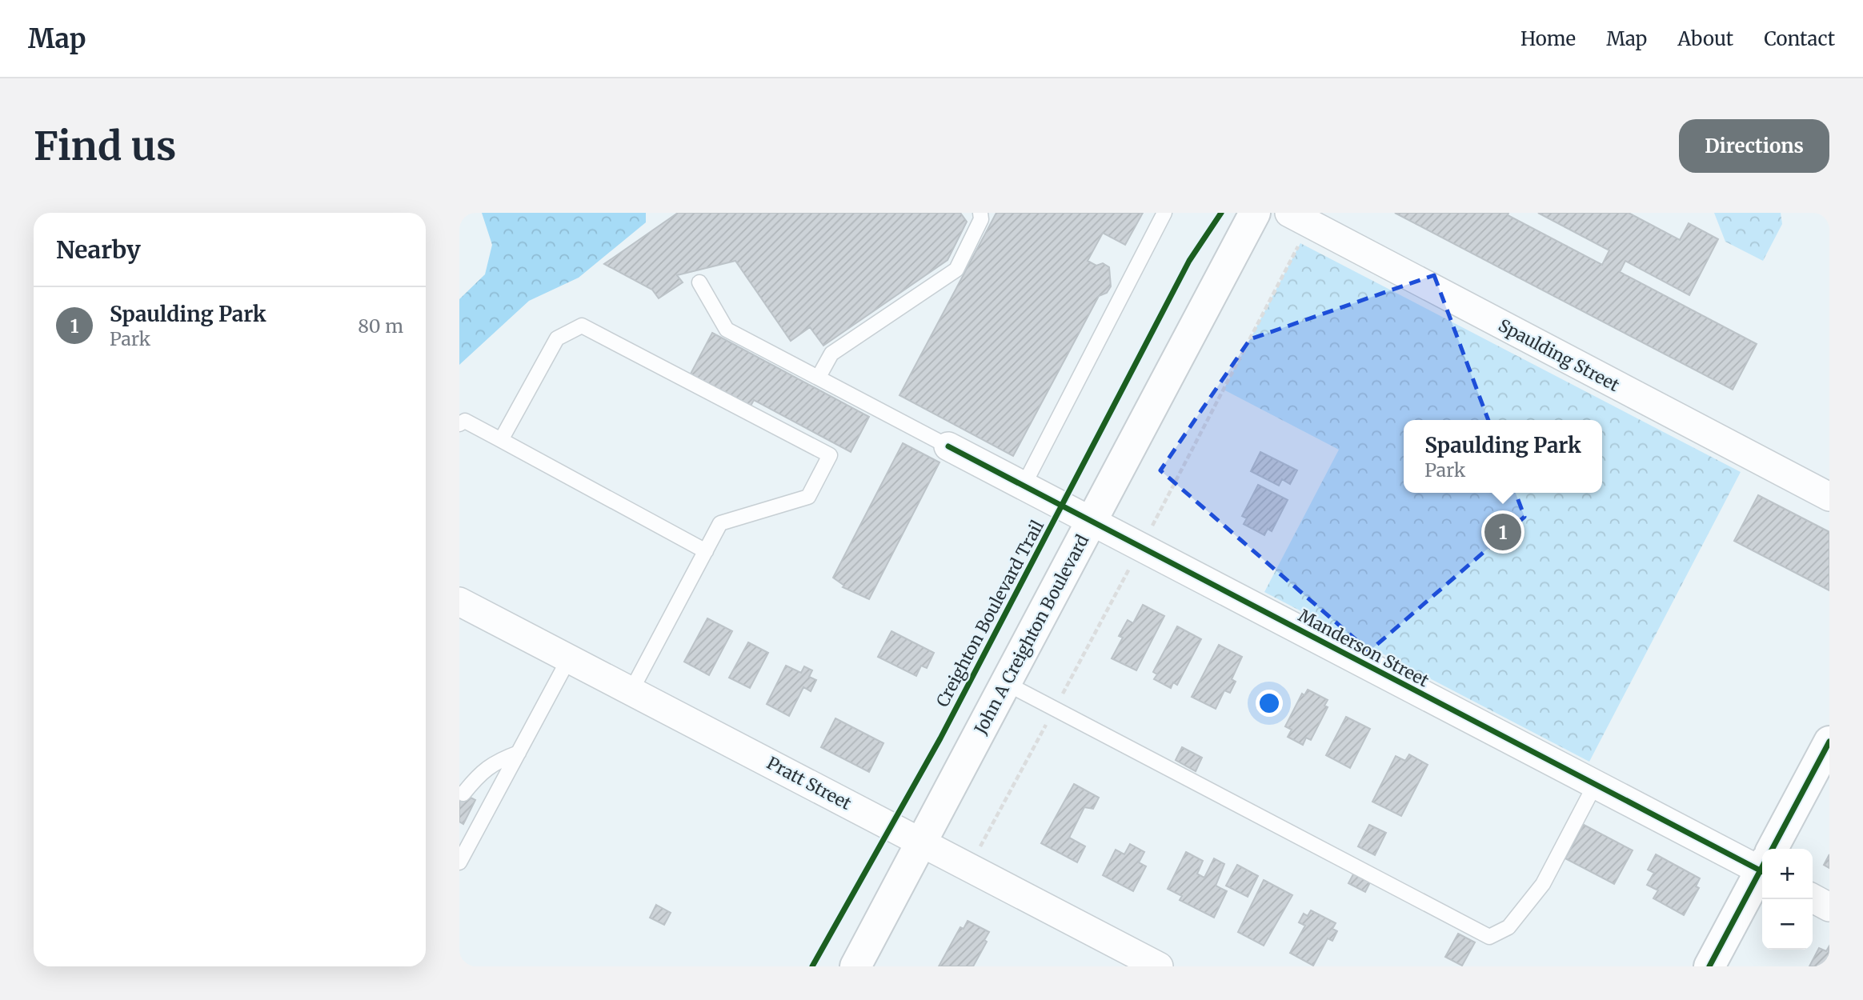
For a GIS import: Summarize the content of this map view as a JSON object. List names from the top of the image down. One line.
{"streets":{"street":["Spaulding Street","John A Creighton Boulevard","Manderson Street","Pratt Street"],"cycle path":["Creighton Boulevard Trail"]},"crossings":[["John A Creighton Boulevard","Manderson Street"],["John A Creighton Boulevard","Pratt Street"]],"page":{"header":"Map","nav":["Home","Map","About","Contact"],"buttons":"Directions","title":"Find us","heading":"Nearby","list":[{"mark":"1","name":"Spaulding Park","note":"Park","value":"80 m"}],"popup":["Spaulding Park","Park"],"pins":"1","map_buttons":["+","−"]}}
